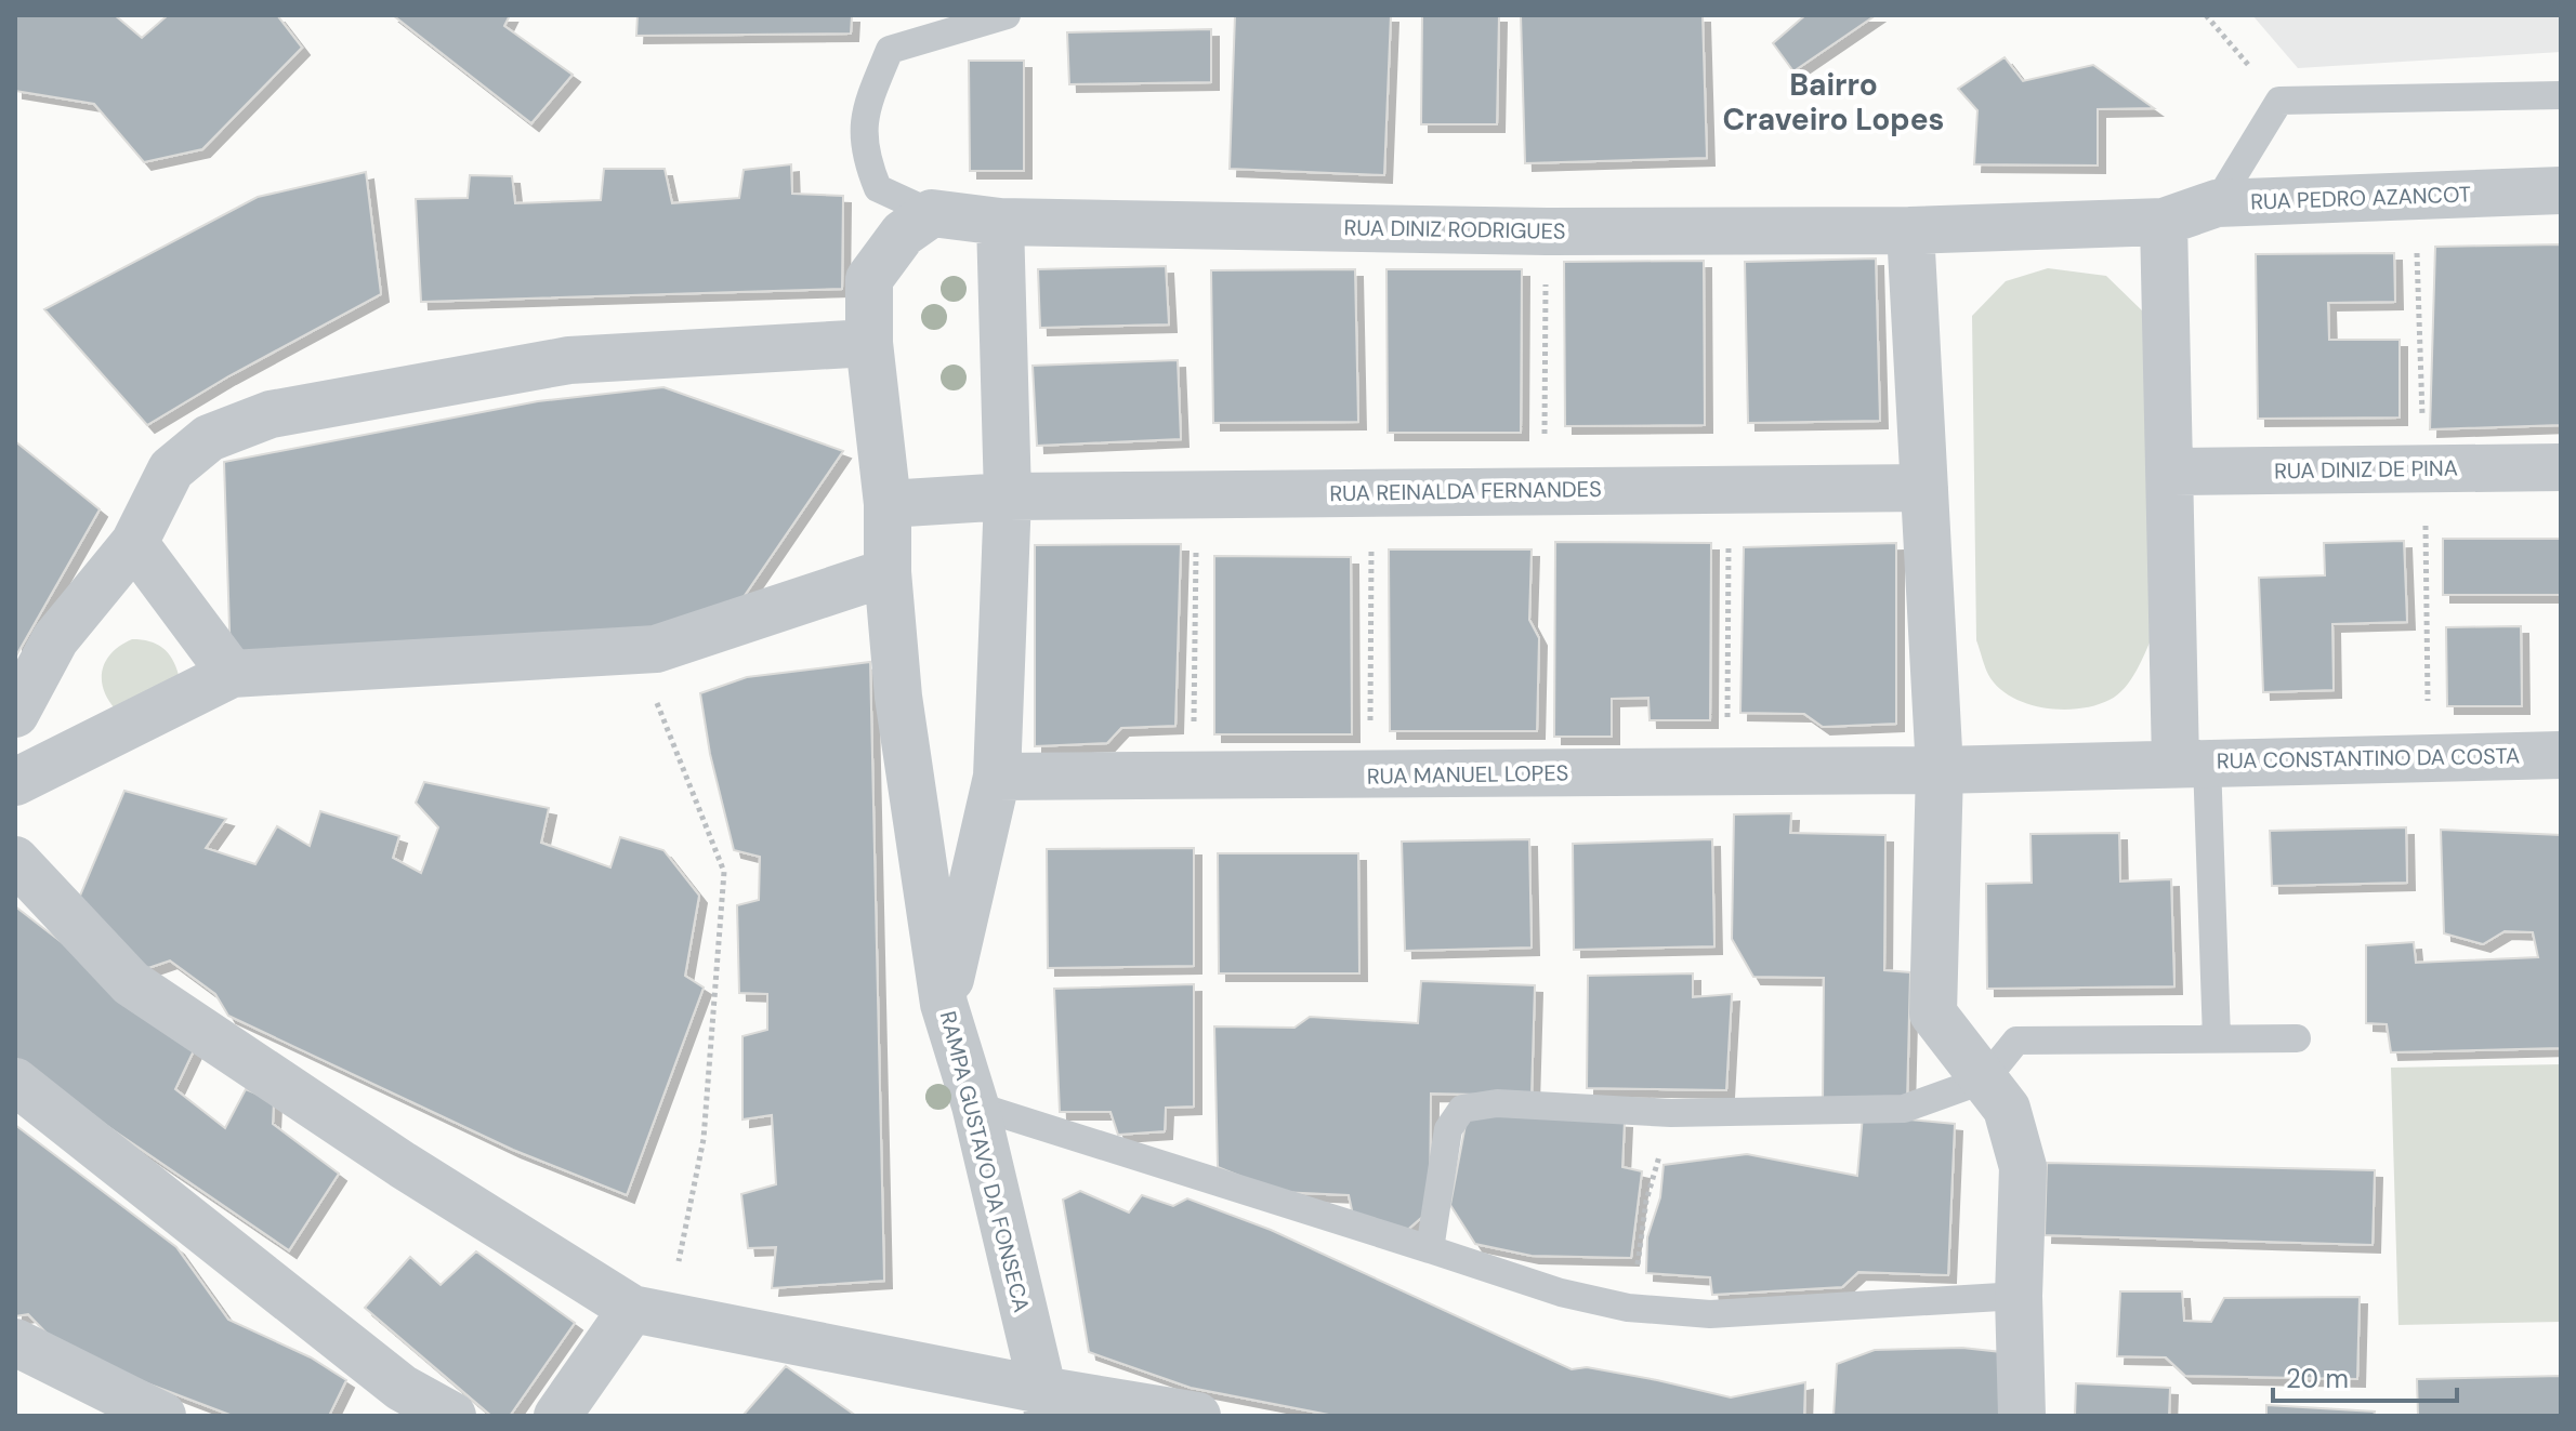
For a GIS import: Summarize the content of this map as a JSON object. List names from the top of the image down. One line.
{"streets":{"street":["RUA PEDRO AZANCOT","RUA DINIZ RODRIGUES","RUA DINIZ DE PINA","RUA REINALDA FERNANDES","RUA CONSTANTINO DA COSTA","RUA MANUEL LOPES","RAMPA GUSTAVO DA FONSECA"]},"crossings":[["RUA PEDRO AZANCOT","RUA DINIZ RODRIGUES"],["RUA DINIZ RODRIGUES","RAMPA GUSTAVO DA FONSECA"],["RUA REINALDA FERNANDES","RAMPA GUSTAVO DA FONSECA"],["RUA CONSTANTINO DA COSTA","RUA MANUEL LOPES"],["RUA MANUEL LOPES","RAMPA GUSTAVO DA FONSECA"]],"districts":["Bairro Craveiro Lopes"],"scale_bar":"20 m"}
